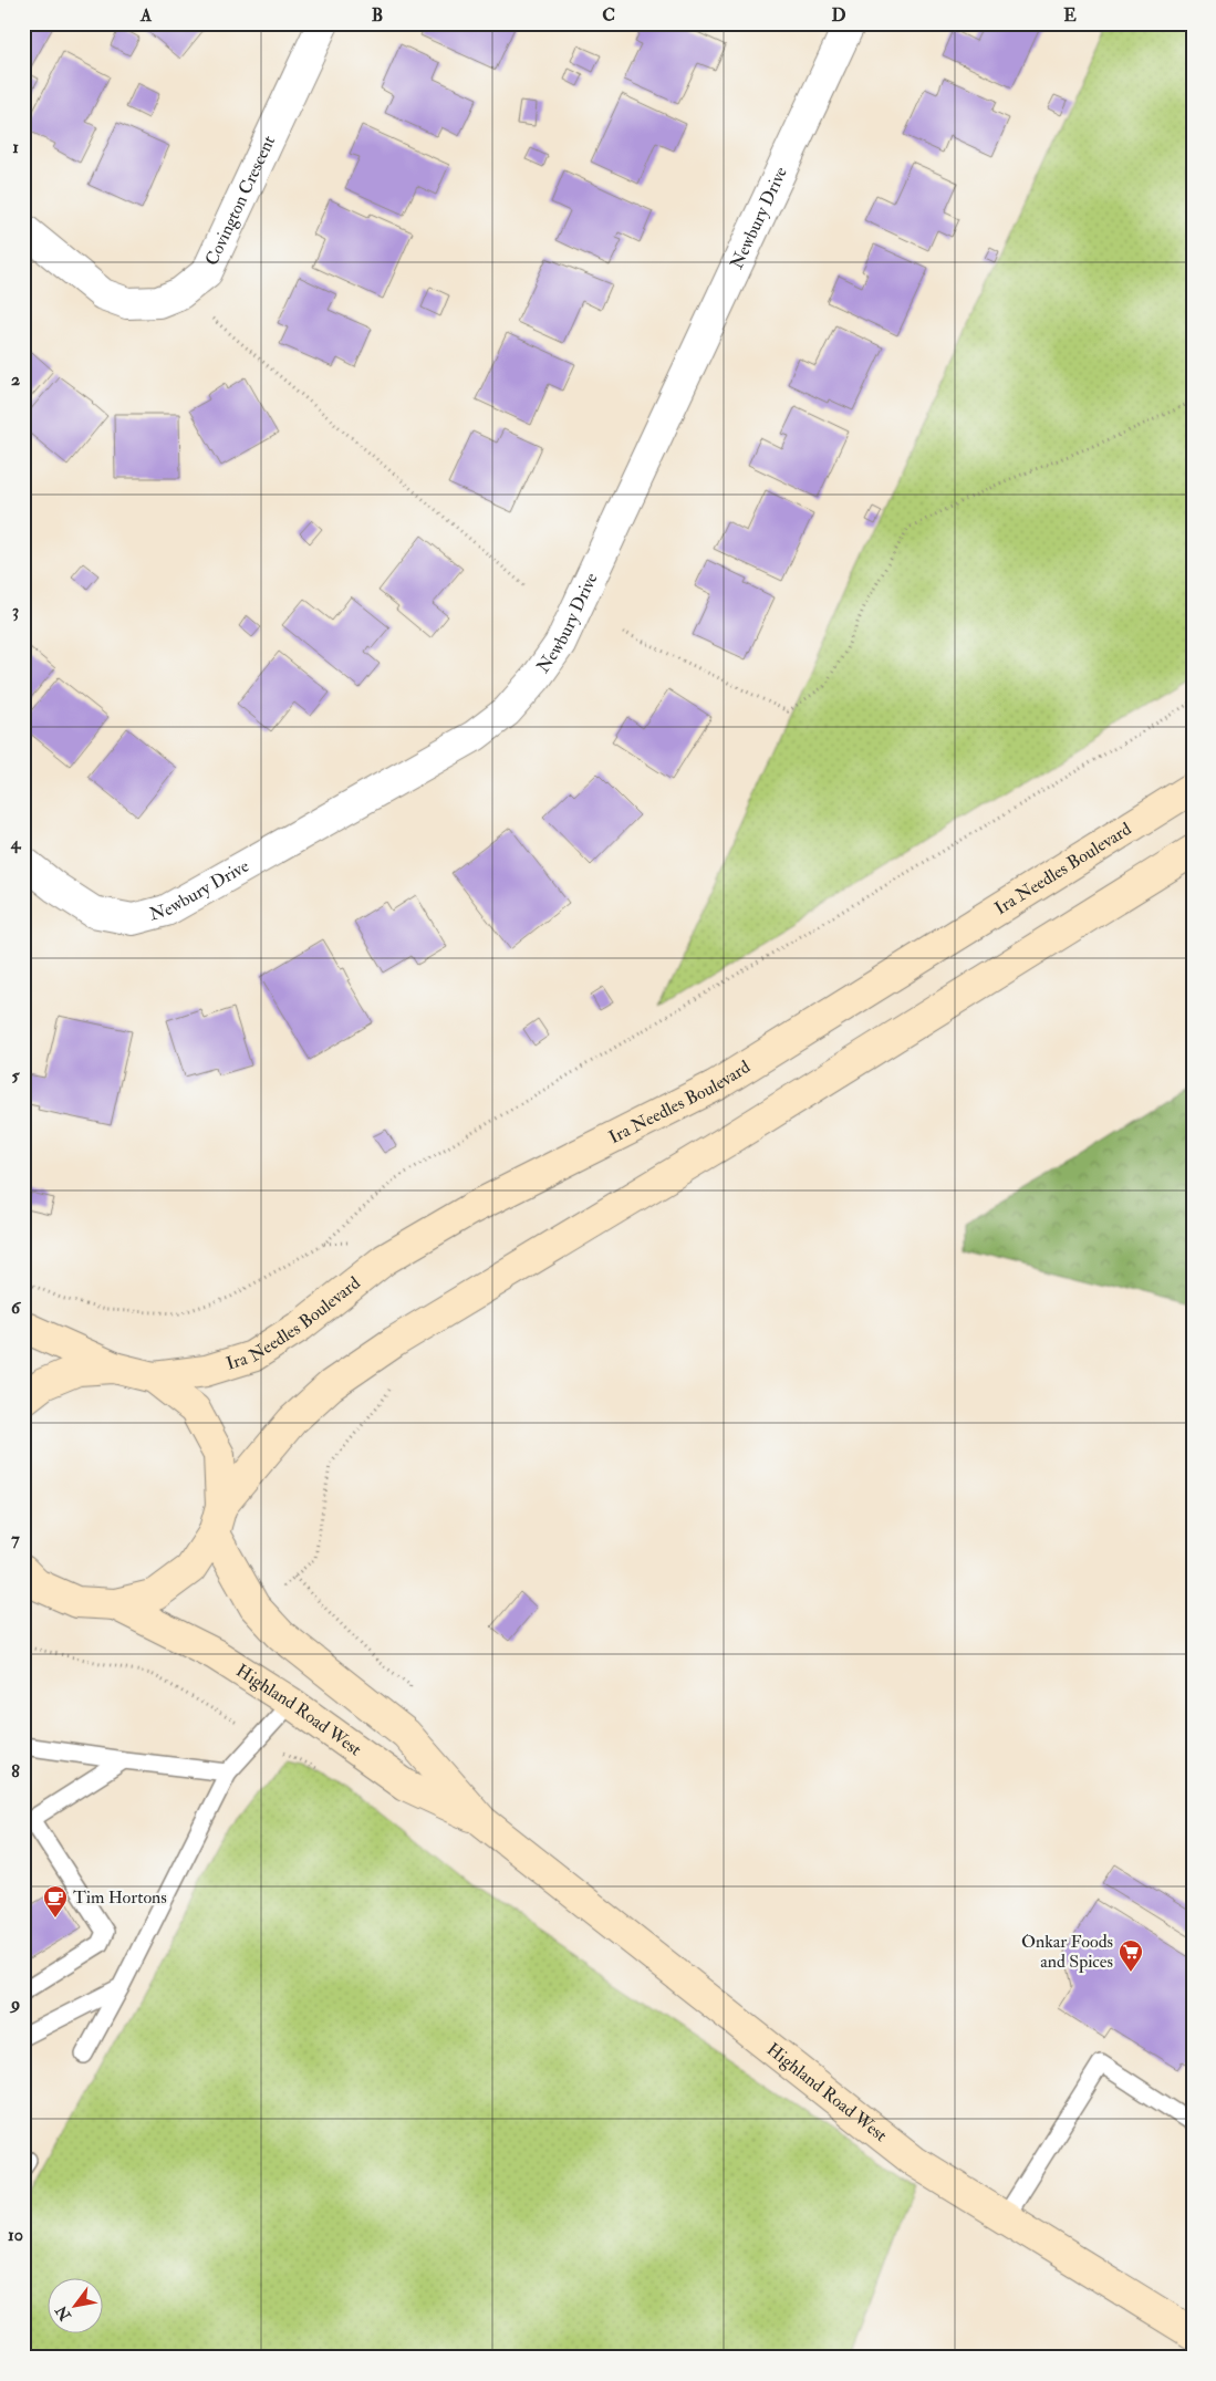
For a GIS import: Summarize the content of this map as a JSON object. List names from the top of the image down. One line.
{"streets":{"main road":["Ira Needles Boulevard","Highland Road West"],"street":["Covington Crescent","Newbury Drive"]},"places":{"cafe":["Tim Hortons"],"supermarket":["Onkar Foods and Spices"]},"north":"bottom left","grid":{"columns":["A","B","C","D","E"],"rows":["1","2","3","4","5","6","7","8","9","10"]}}
